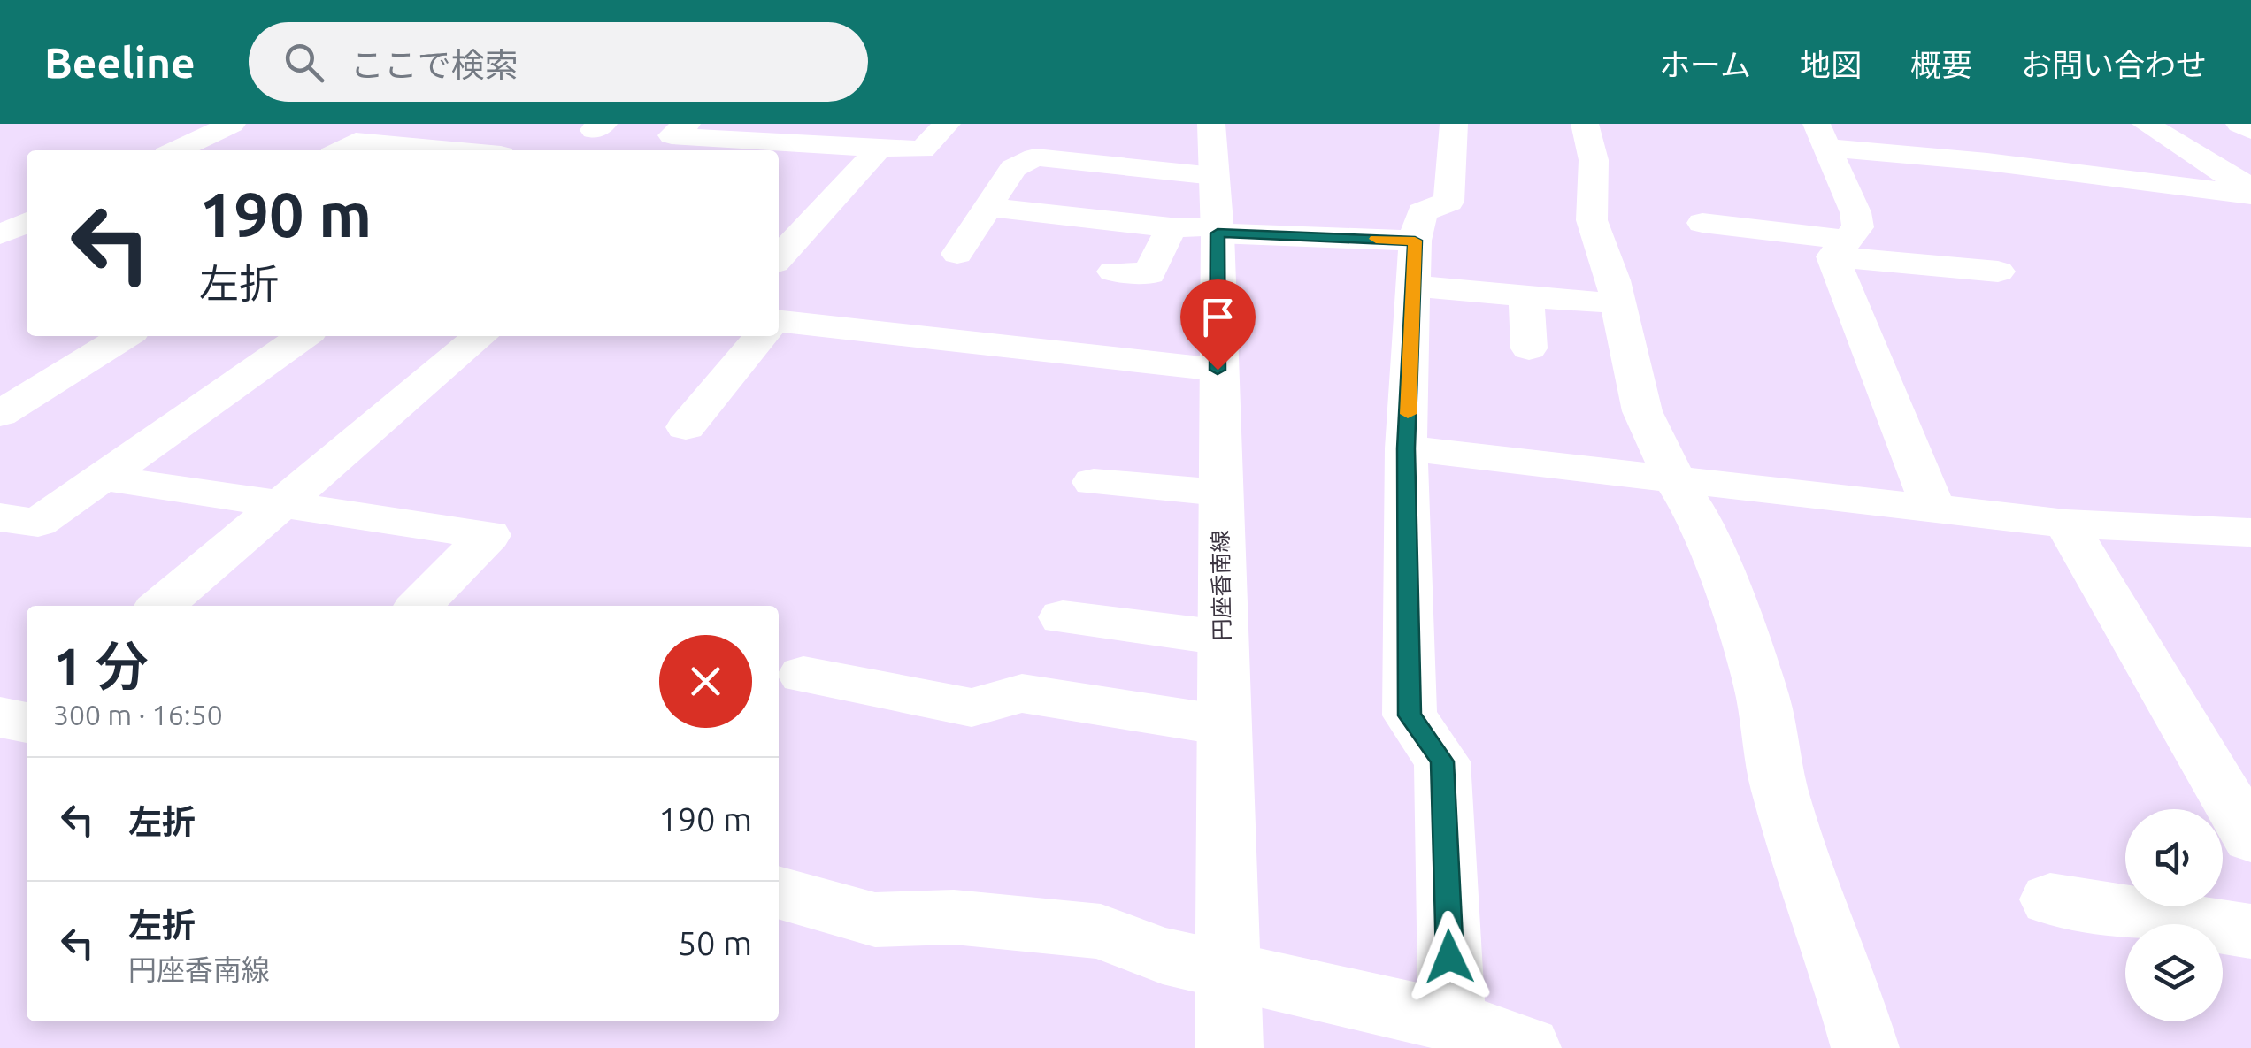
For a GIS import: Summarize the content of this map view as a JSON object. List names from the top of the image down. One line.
{"streets":{"street":["円座香南線"]},"page":{"header":"Beeline","search":"ここで検索","nav":["ホーム","地図","概要","お問い合わせ"],"turn":["190 m","左折"],"heading":["1 分","300 m · 16:50"],"list":[{"name":"左折","value":"190 m"},{"name":"左折","note":"円座香南線","value":"50 m"}]}}
